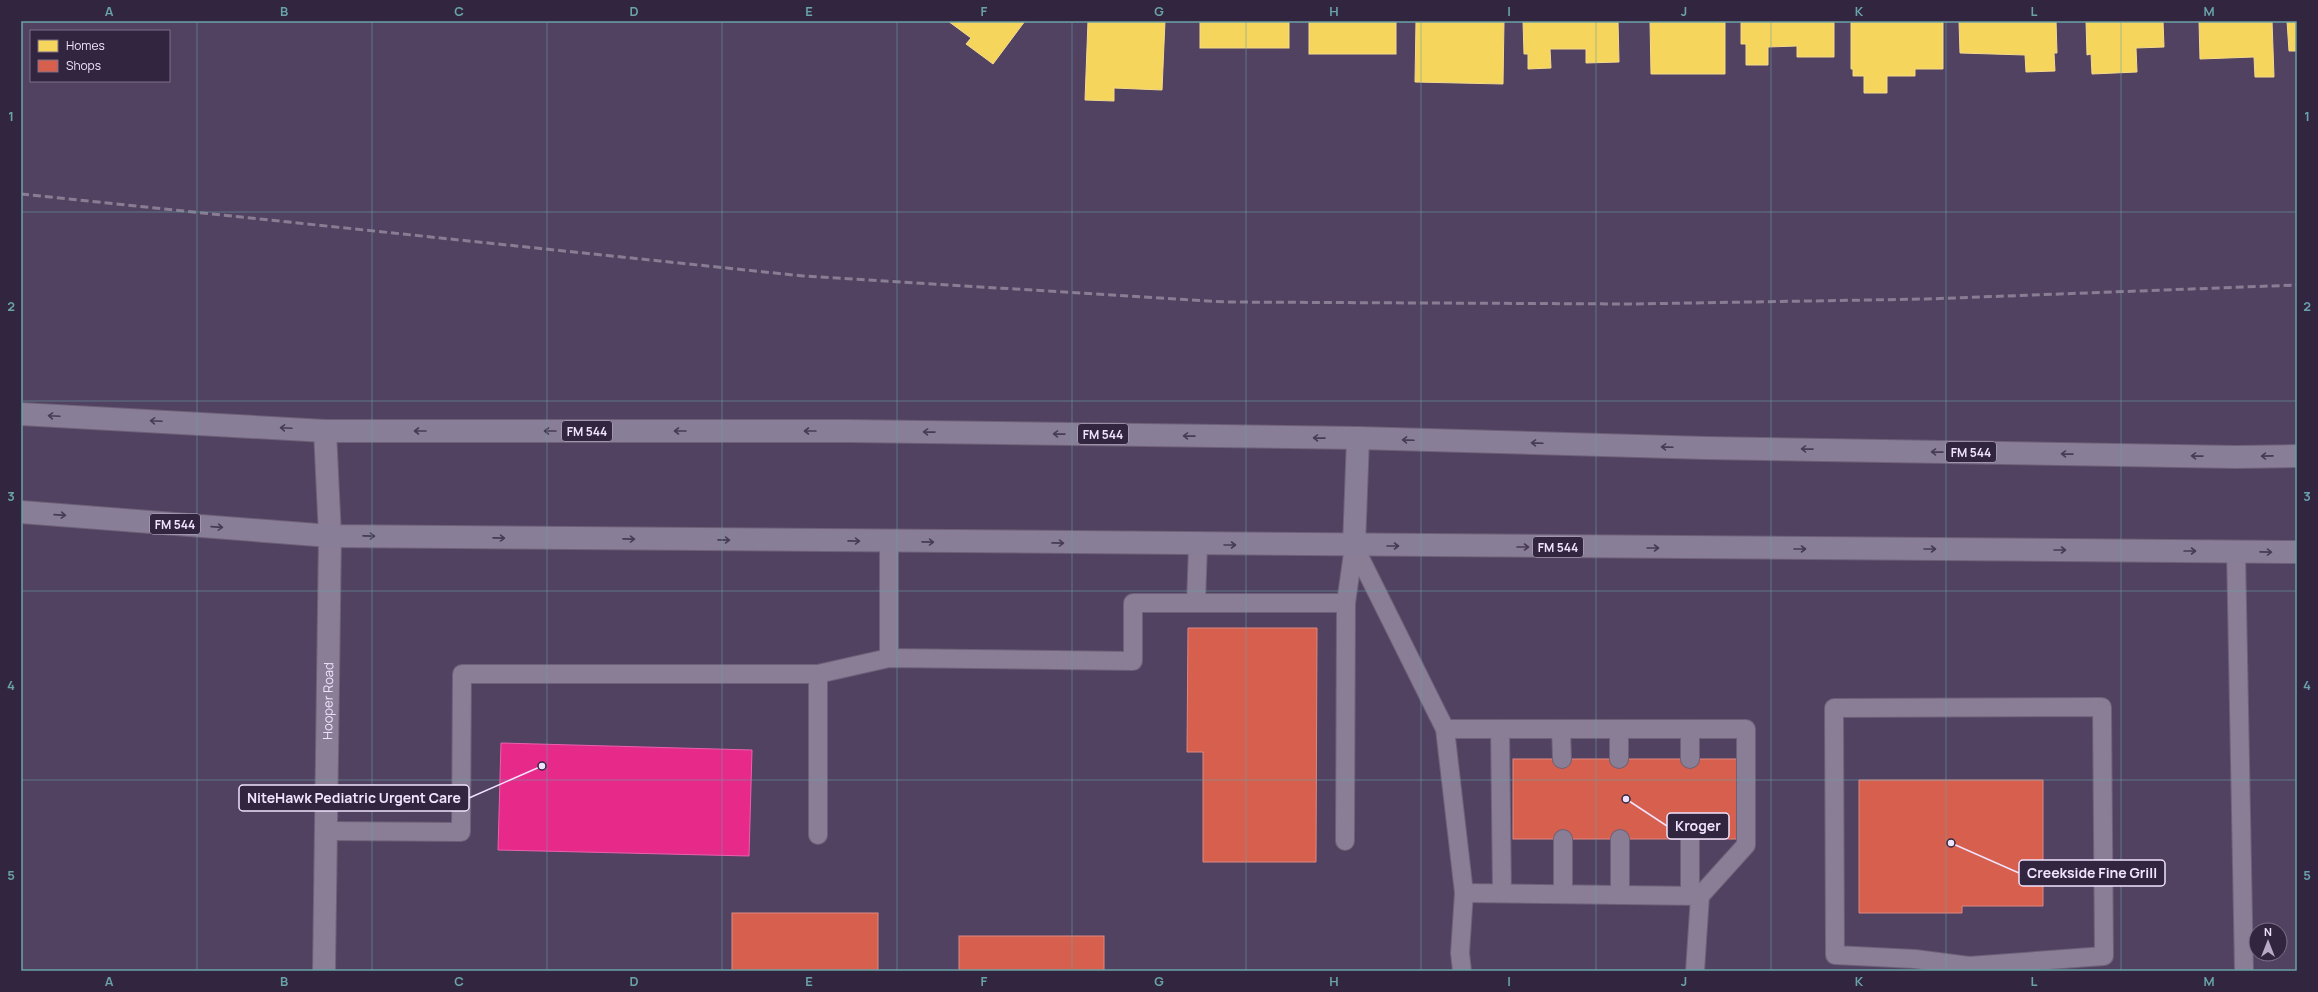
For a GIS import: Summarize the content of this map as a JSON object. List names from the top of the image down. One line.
{"streets":{"main road":["FM 544"],"street":["Hooper Road"]},"crossings":[["FM 544","Hooper Road"]],"places":["NiteHawk Pediatric Urgent Care","Kroger","Creekside Fine Grill"],"legend":["Homes","Shops"],"north":"top","grid":{"columns":["A","B","C","D","E","F","G","H","I","J","K","L","M"],"rows":["1","2","3","4","5"]}}
